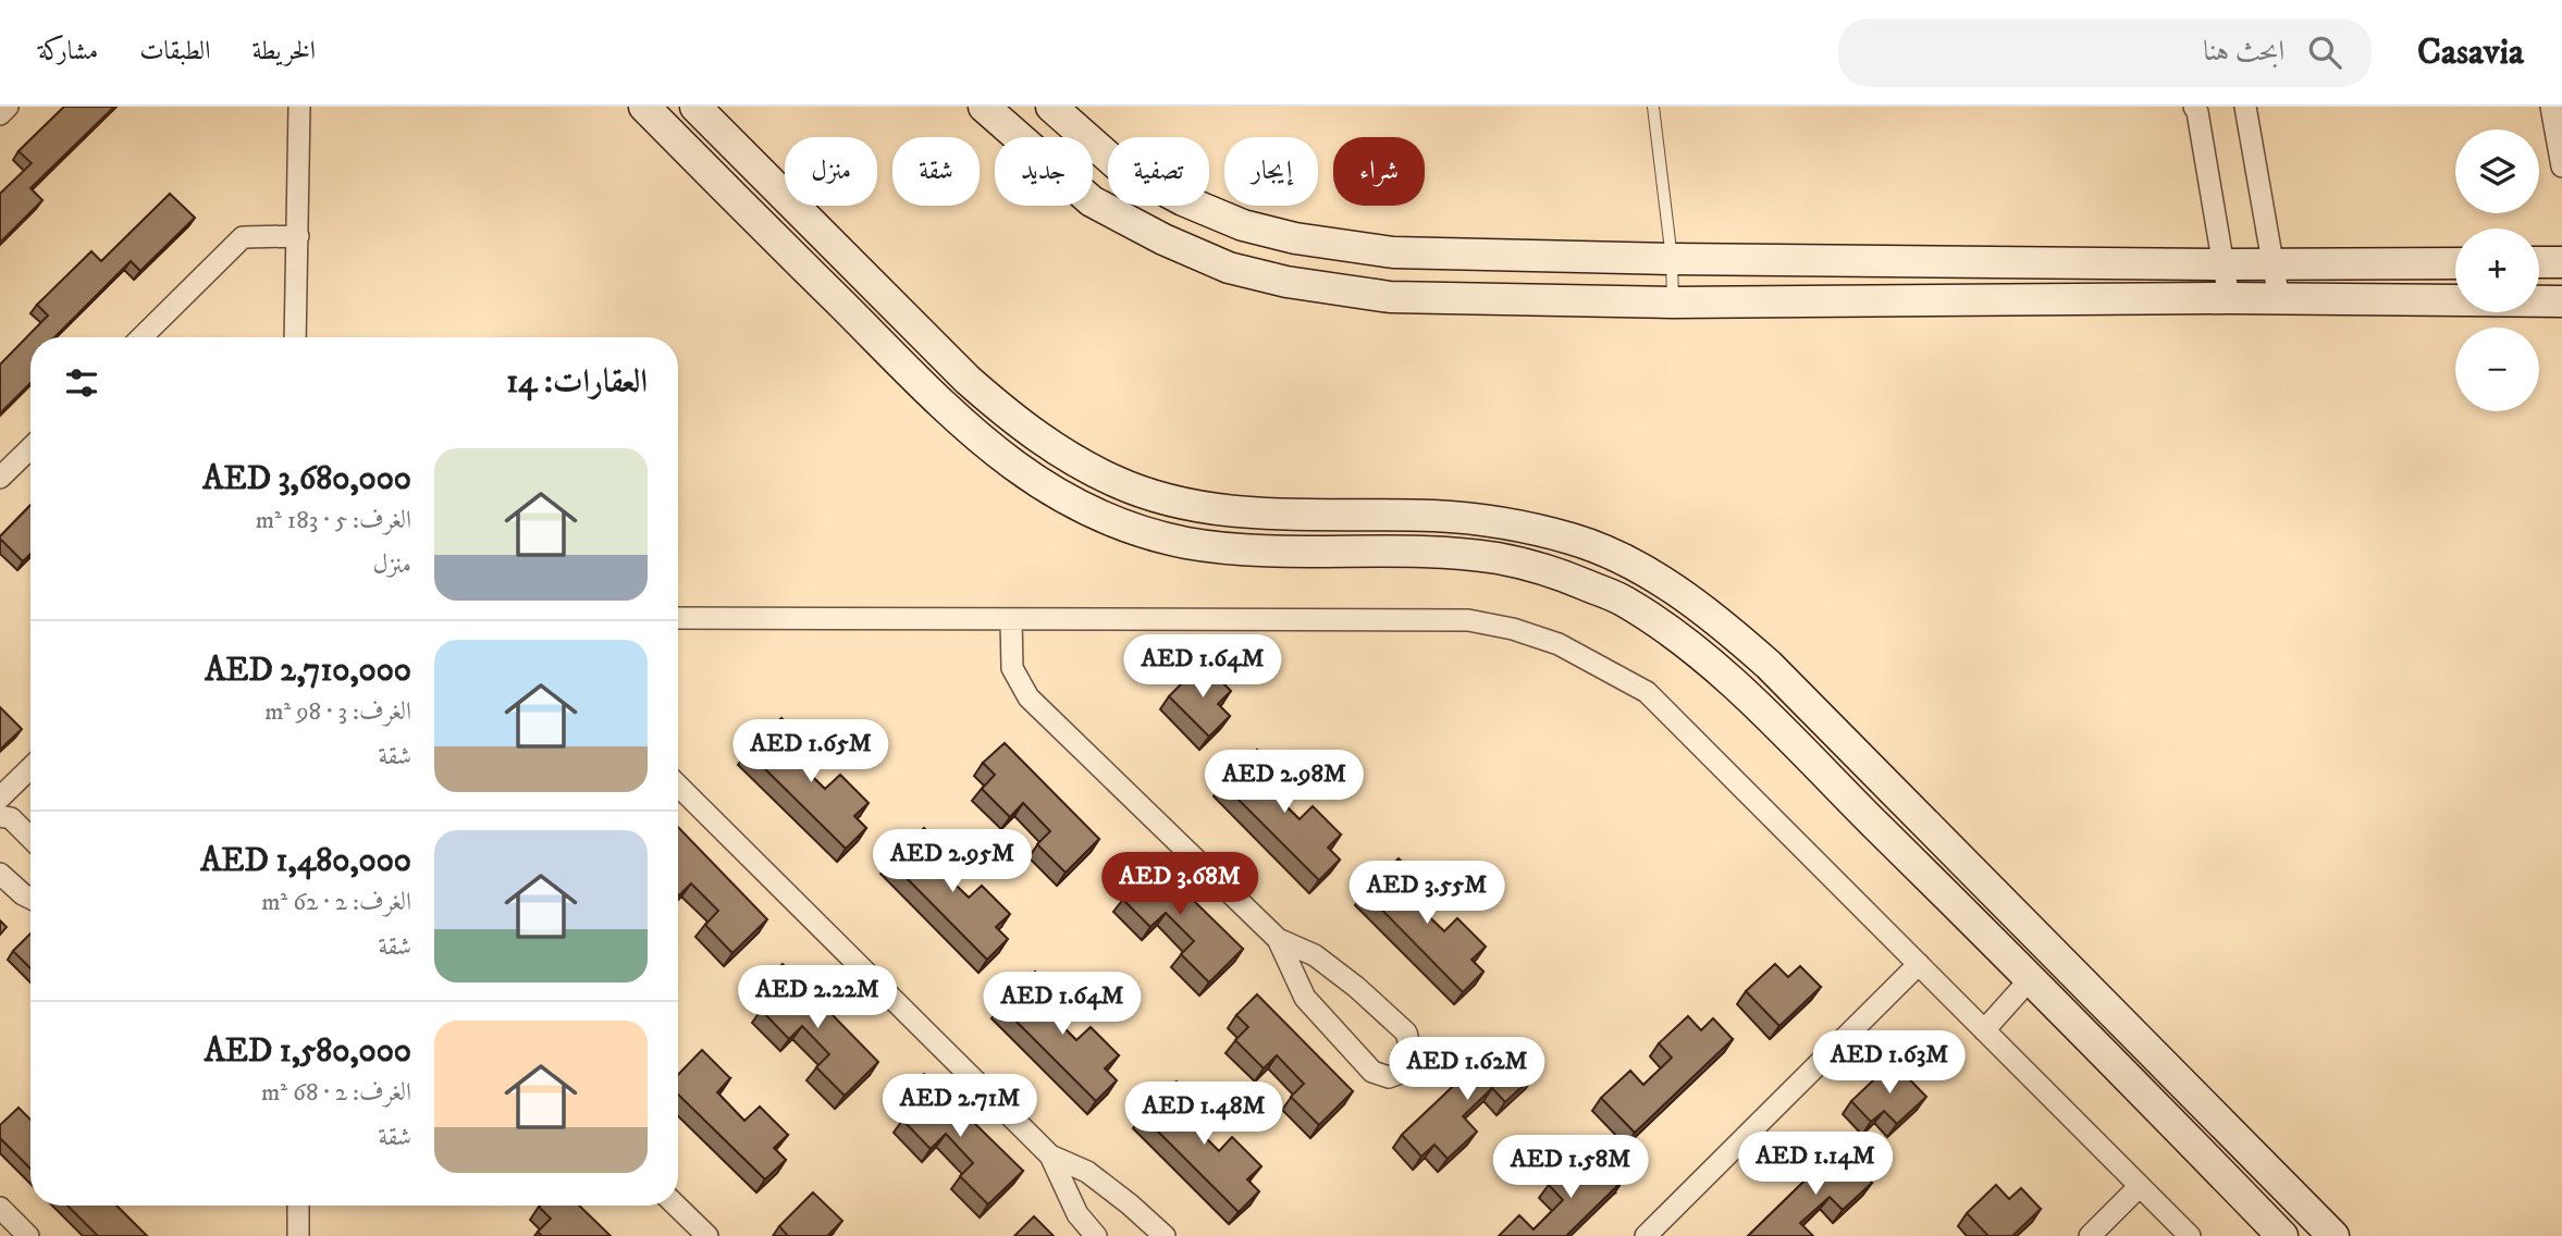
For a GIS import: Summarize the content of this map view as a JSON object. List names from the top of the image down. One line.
{"page":{"header":"Casavia","search":"ابحث هنا","nav":["الخريطة","الطبقات","مشاركة"],"map_buttons":["+","−"],"chip":["شراء","إيجار","تصفية","جديد","شقة","منزل"],"heading":"العقارات: 14","list":[{"name":"AED 3,680,000","note":"الغرف: 5 · 183 m² · منزل"},{"name":"AED 2,710,000","note":"الغرف: 3 · 98 m² · شقة"},{"name":"AED 1,480,000","note":"الغرف: 2 · 62 m² · شقة"},{"name":"AED 1,580,000","note":"الغرف: 2 · 68 m² · شقة"}],"price":["AED 1.64M","AED 1.65M","AED 2.98M","AED 2.95M","AED 3.68M","AED 3.55M","AED 2.22M","AED 1.64M","AED 1.63M","AED 1.62M","AED 2.71M","AED 1.48M","AED 1.14M","AED 1.58M"]}}
